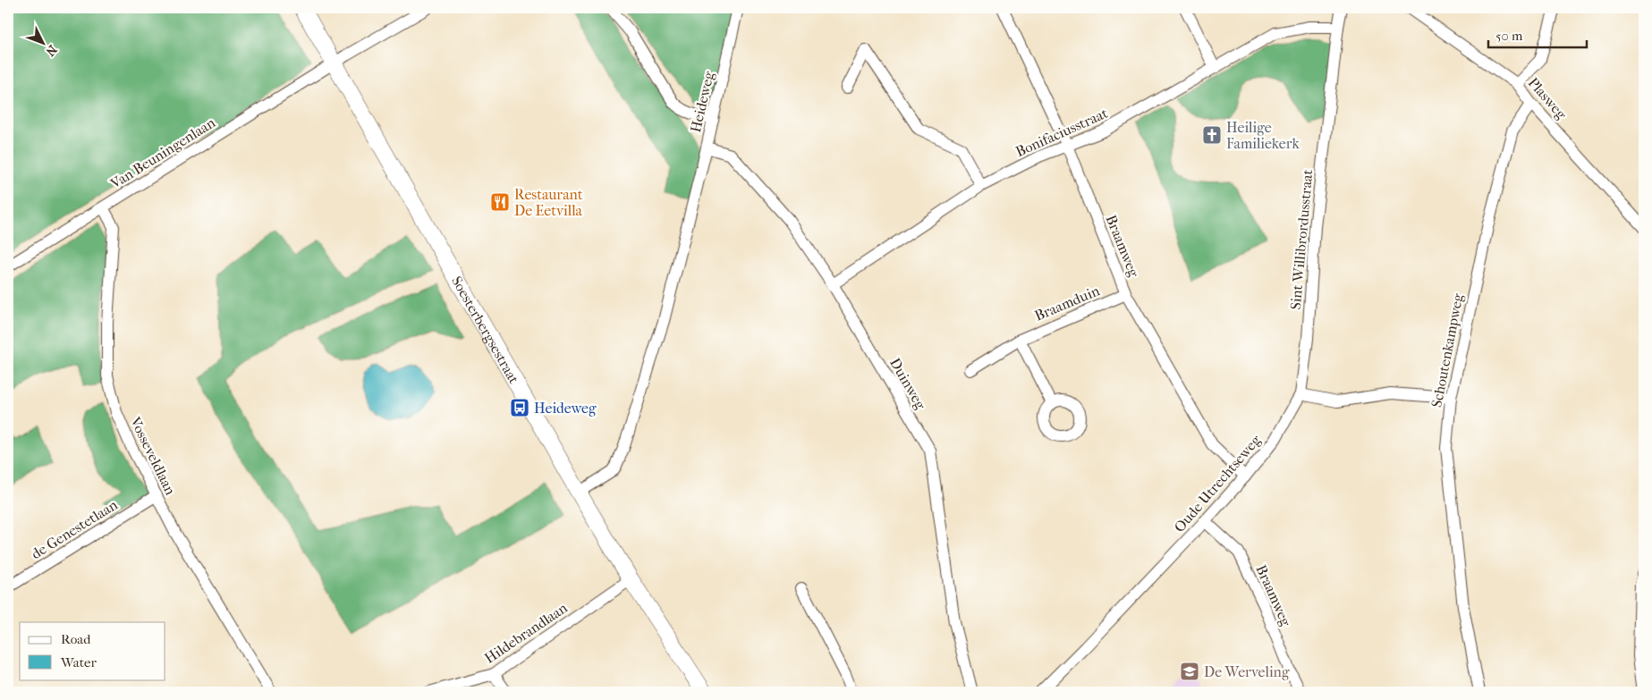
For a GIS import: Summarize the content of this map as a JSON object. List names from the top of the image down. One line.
{"streets":{"main road":["Soesterbergsestraat"],"street":["Plasweg","Heideweg","Bonifaciusstraat","Van Beuningenlaan","Sint Willibrordusstraat","Braamweg","Braamduin","Schoutenkampweg","Duinweg","Vosseveldlaan","Oude Utrechtseweg","de Genestetlaan","Hildebrandlaan"]},"crossings":[["Plasweg","Schoutenkampweg"],["Heideweg","Soesterbergsestraat"],["Heideweg","Duinweg"],["Bonifaciusstraat","Sint Willibrordusstraat"],["Bonifaciusstraat","Braamweg"],["Bonifaciusstraat","Duinweg"],["Van Beuningenlaan","Soesterbergsestraat"],["Van Beuningenlaan","Vosseveldlaan"],["Sint Willibrordusstraat","Oude Utrechtseweg"],["Braamweg","Braamduin"],["Braamweg","Oude Utrechtseweg"],["Soesterbergsestraat","Hildebrandlaan"],["Vosseveldlaan","de Genestetlaan"]],"places":{"church":["Heilige Familiekerk"],"restaurant":["Restaurant De Eetvilla"],"bus stop":["Heideweg"],"school or university":["De Werveling"]},"legend":["Road","Water"],"scale_bar":"50 m","north":"bottom right"}
